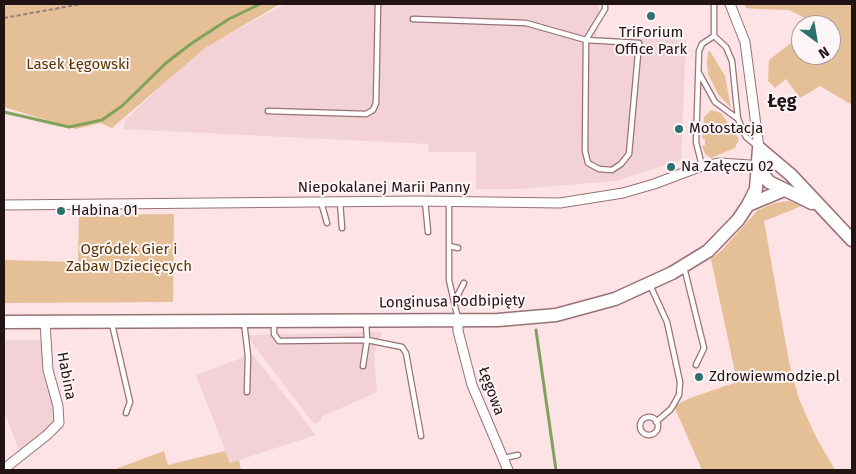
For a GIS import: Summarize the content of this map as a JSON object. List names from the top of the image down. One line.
{"streets":{"street":["Niepokalanej Marii Panny","Longinusa Podbipięty","Habina","Łęgowa"]},"crossings":[["Niepokalanej Marii Panny","Longinusa Podbipięty"],["Longinusa Podbipięty","Habina"],["Longinusa Podbipięty","Łęgowa"]],"districts":["Łęg"],"parks":["Lasek Łęgowski","Ogródek Gier i Zabaw Dziecięcych"],"places":["TriForium Office Park","Motostacja","Na Załęczu 02","Habina 01","Zdrowiewmodzie.pl"],"north":"bottom right"}
